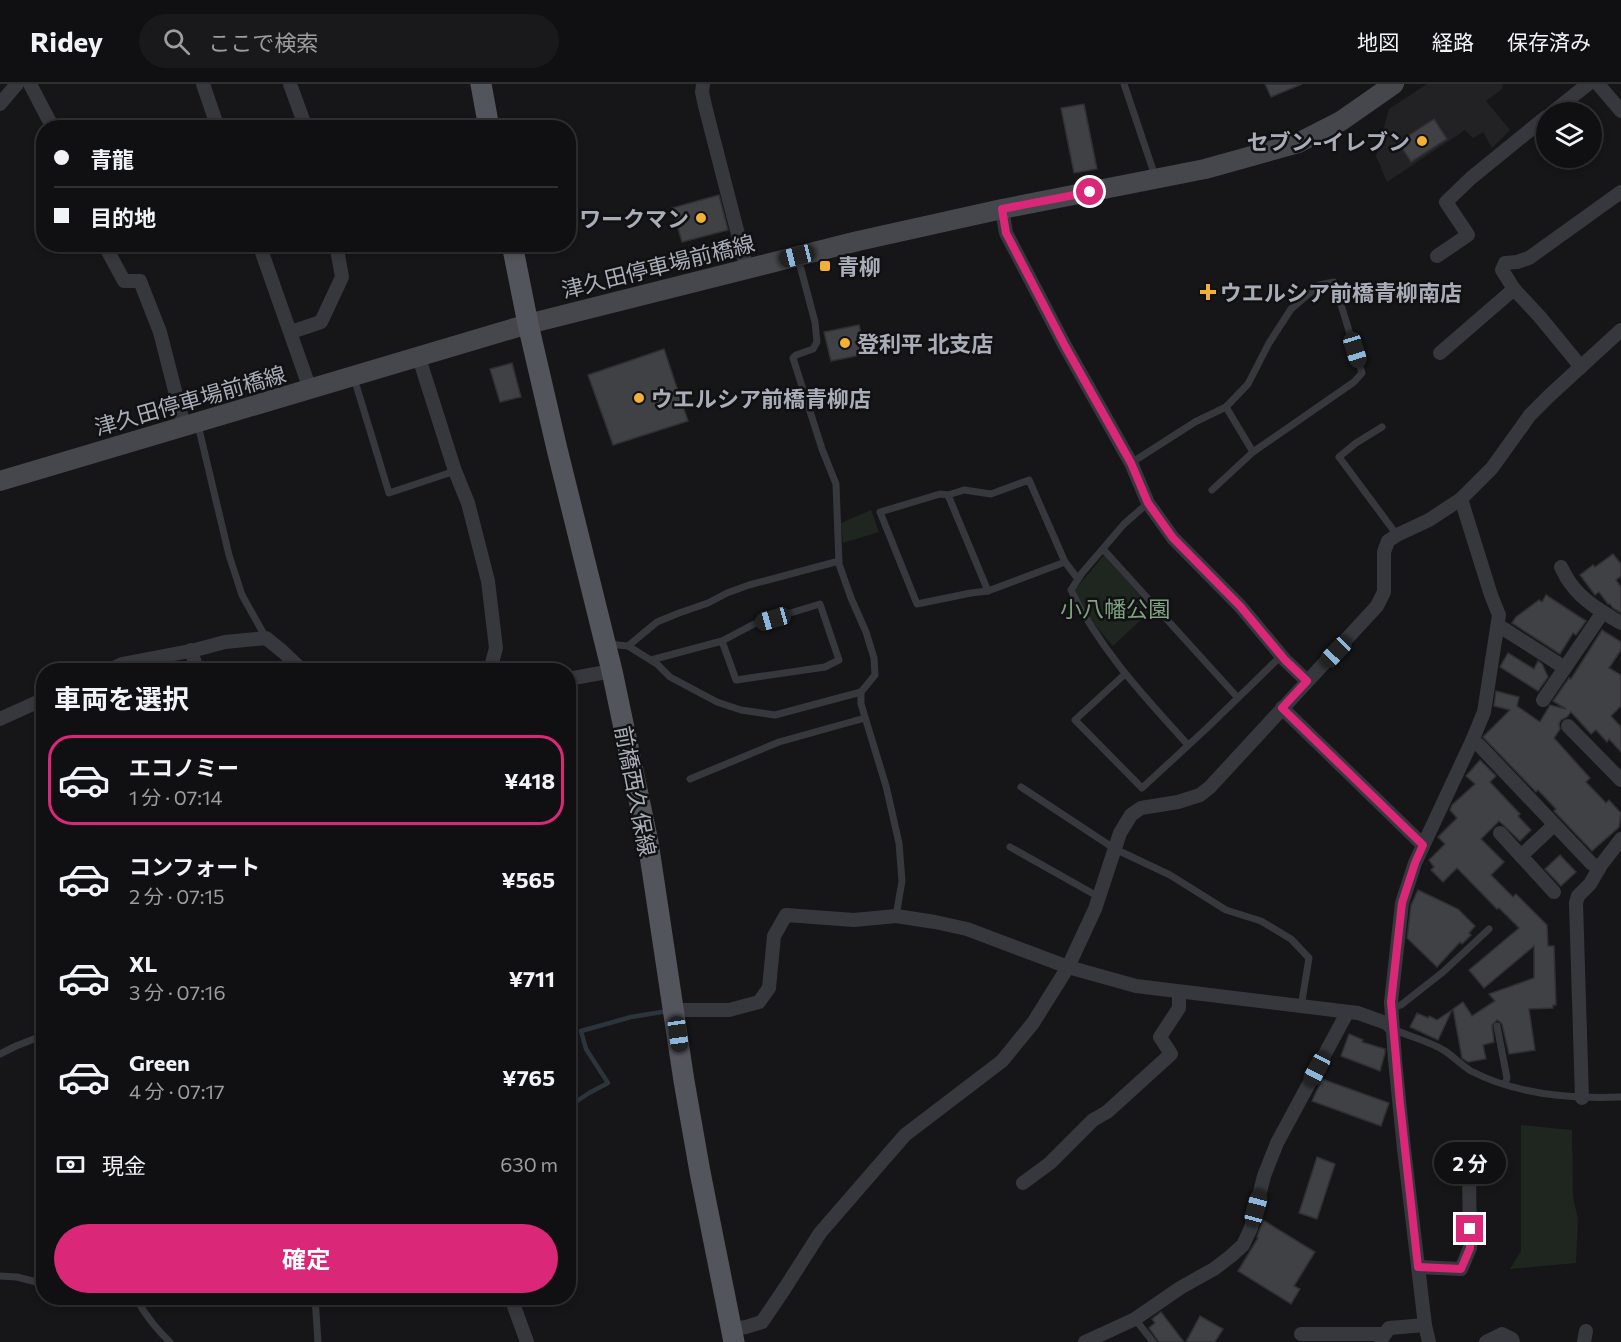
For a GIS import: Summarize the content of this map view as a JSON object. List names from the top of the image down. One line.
{"streets":{"main road":["津久田停車場前橋線","前橋西久保線"]},"crossings":[["津久田停車場前橋線","前橋西久保線"]],"parks":["小八幡公園"],"places":{"other":["セブン-イレブン","ワークマン","登利平 北支店","ウエルシア前橋青柳店"],"transit":["青柳"],"health":["ウエルシア前橋青柳南店"]},"page":{"header":"Ridey","search":"ここで検索","nav":["地図","経路","保存済み"],"banner":["青龍","目的地"],"heading":"車両を選択","list":[{"name":"エコノミー","note":"1 分 · 07:14","value":"¥418"},{"name":"コンフォート","note":"2 分 · 07:15","value":"¥565"},{"name":"XL","note":"3 分 · 07:16","value":"¥711"},{"name":"Green","note":"4 分 · 07:17","value":"¥765"}],"pay":["現金","630 m"],"bubble":"2 分","buttons":"確定"}}
